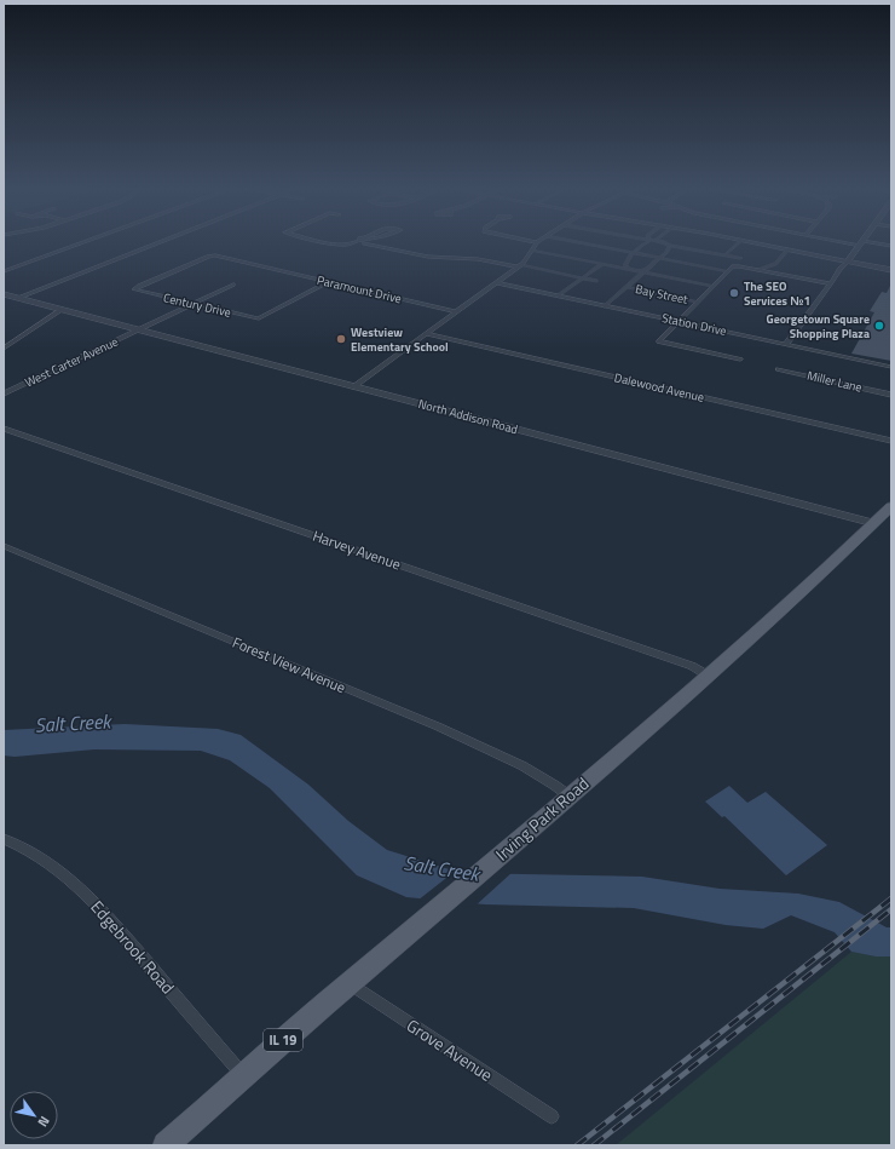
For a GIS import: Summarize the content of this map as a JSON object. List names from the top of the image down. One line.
{"streets":{"main road":["Irving Park Road","IL 19"],"street":["Paramount Drive","Bay Street","Century Drive","Station Drive","West Carter Avenue","Miller Lane","Dalewood Avenue","North Addison Road","Harvey Avenue","Forest View Avenue","Edgebrook Road","Grove Avenue"]},"crossings":[["Paramount Drive","Century Drive"],["Century Drive","West Carter Avenue"],["West Carter Avenue","North Addison Road"],["North Addison Road","Irving Park Road"],["Harvey Avenue","Irving Park Road"],["Forest View Avenue","Irving Park Road"],["Irving Park Road","Edgebrook Road"],["Irving Park Road","Grove Avenue"]],"water":["Salt Creek"],"places":["The SEO Services №1","Georgetown Square Shopping Plaza","Westview Elementary School"],"north":"bottom right"}
